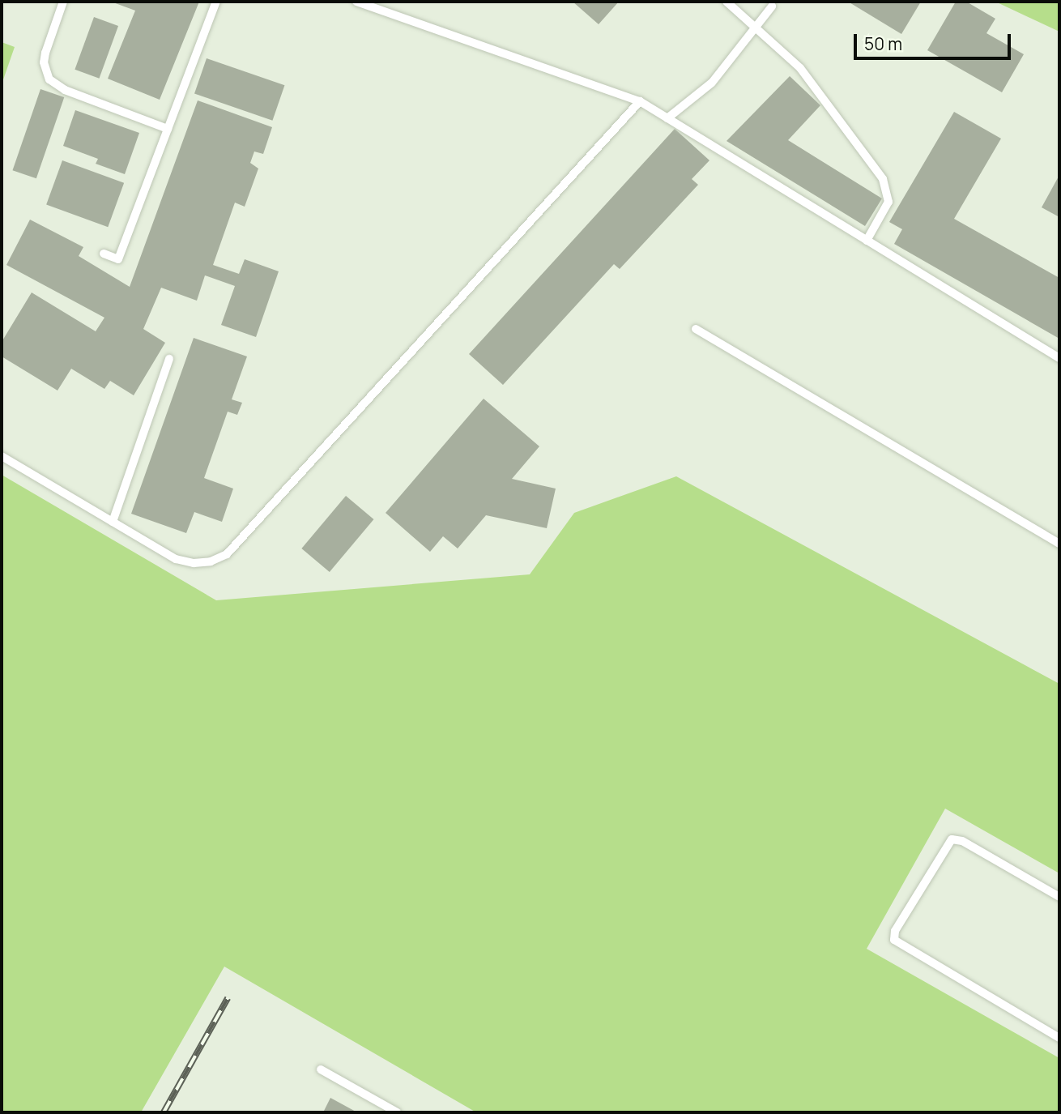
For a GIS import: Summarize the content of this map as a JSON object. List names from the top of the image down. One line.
{"scale_bar":"50 m"}
